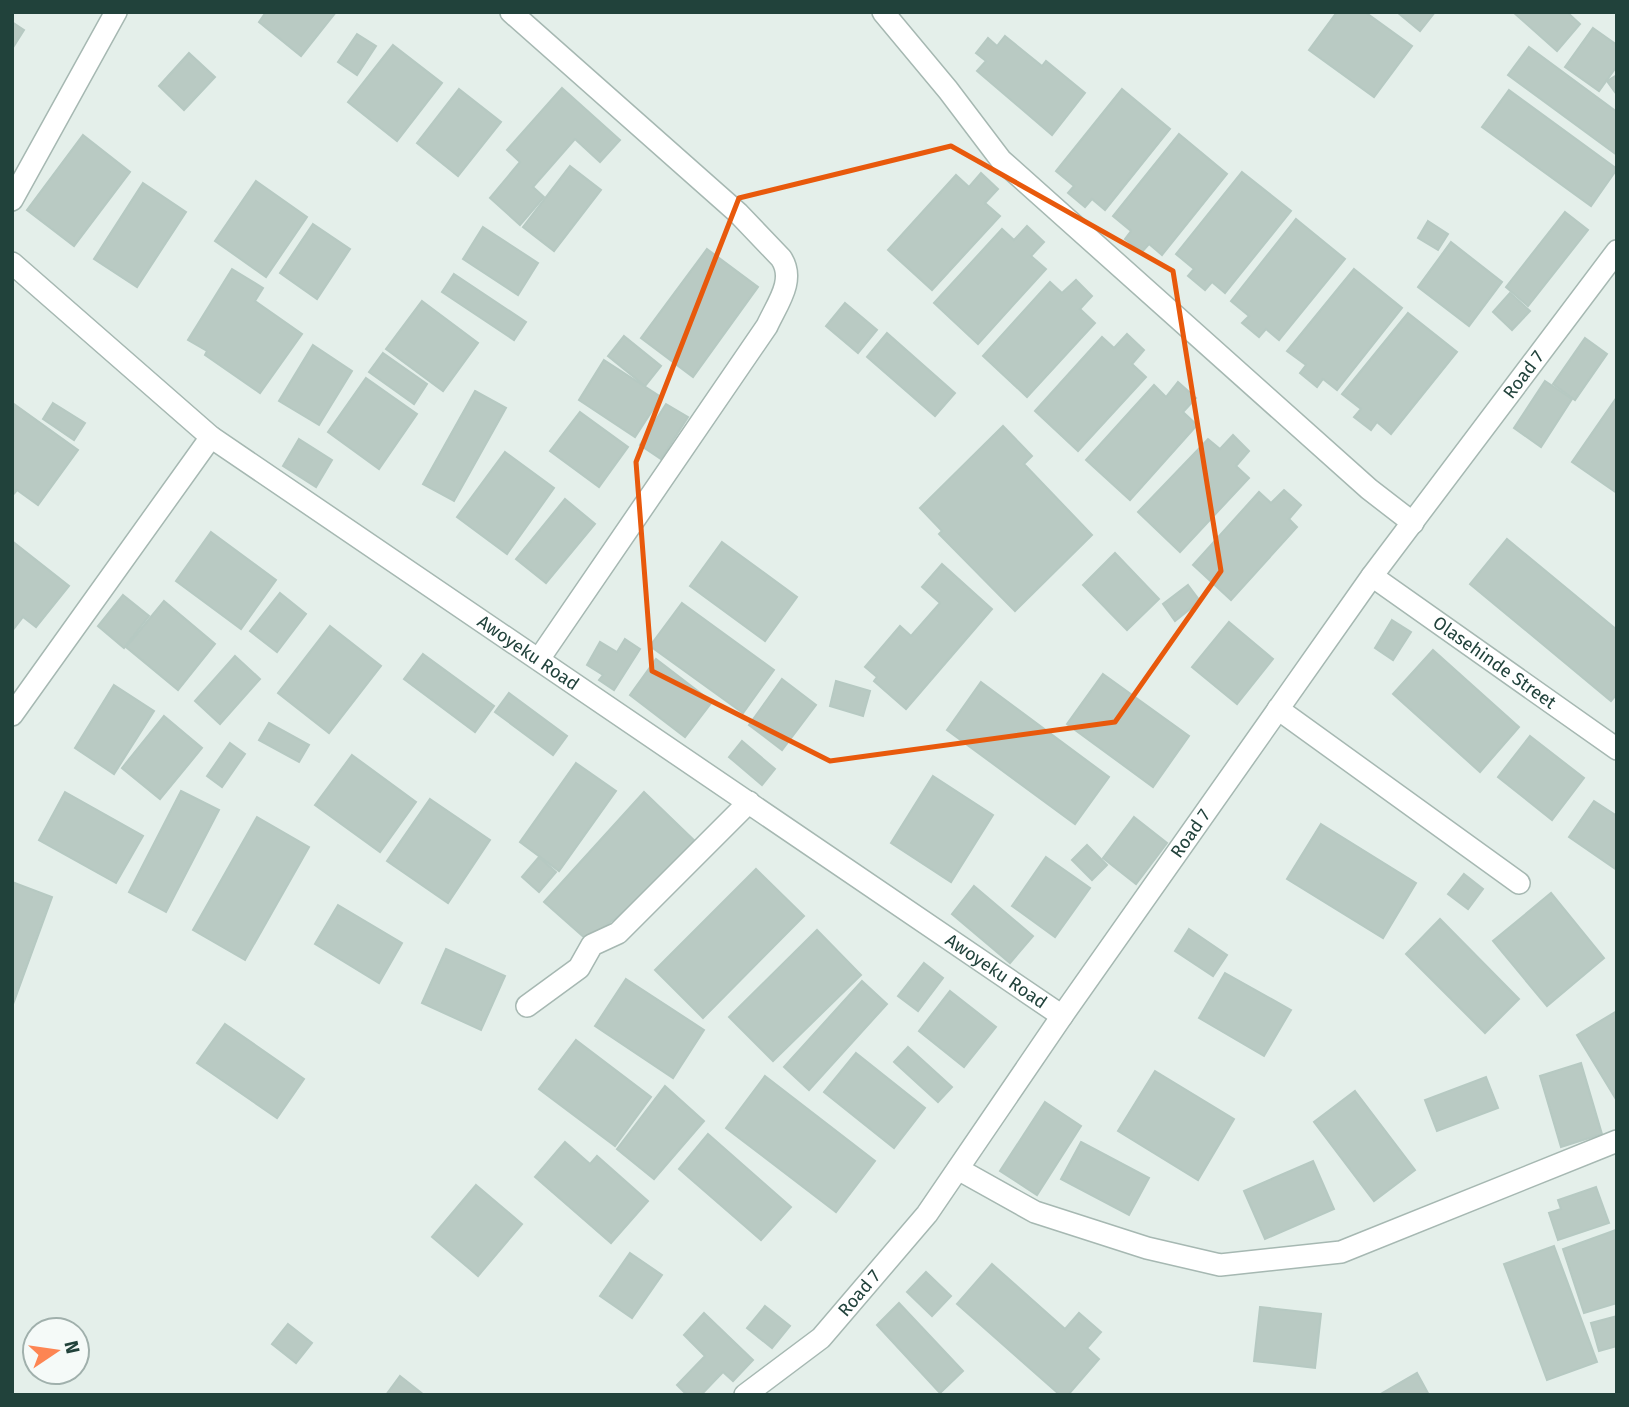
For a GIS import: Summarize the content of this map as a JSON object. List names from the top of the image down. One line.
{"streets":{"street":["Road 7","Awoyeku Road","Olasehinde Street"]},"crossings":[["Road 7","Awoyeku Road"],["Road 7","Olasehinde Street"]],"north":"right"}
